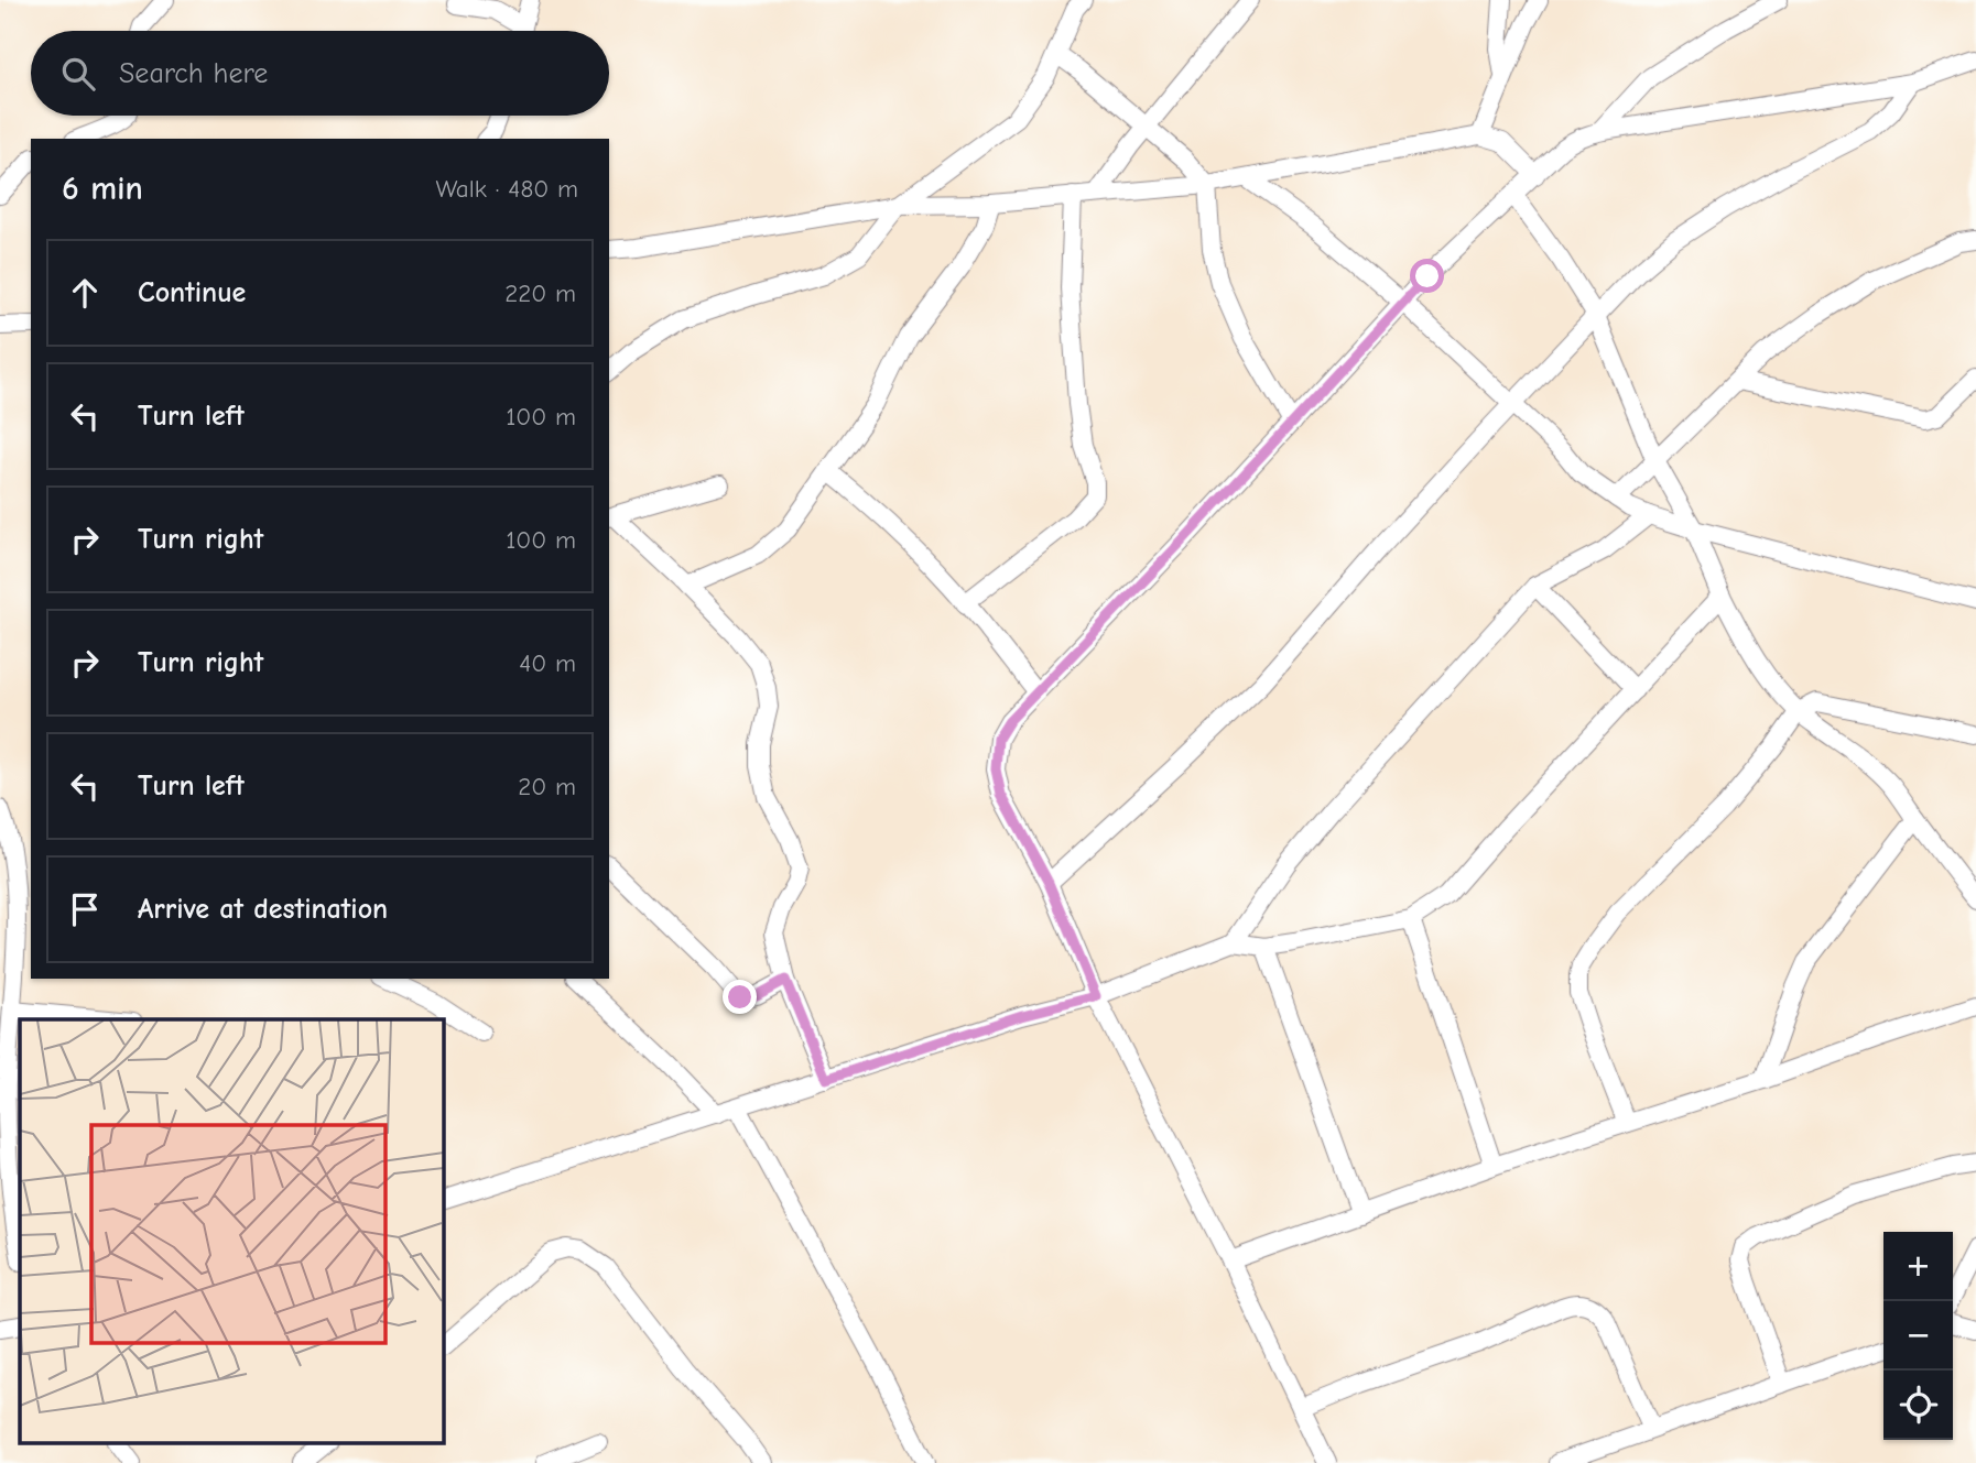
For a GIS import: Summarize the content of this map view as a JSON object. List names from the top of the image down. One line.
{"page":{"search":"Search here","heading":["6 min","Walk · 480 m"],"list":[["Continue","220 m"],["Turn left","100 m"],["Turn right","100 m"],["Turn right","40 m"],["Turn left","20 m"],"Arrive at destination"],"map_buttons":["+","−"]}}
